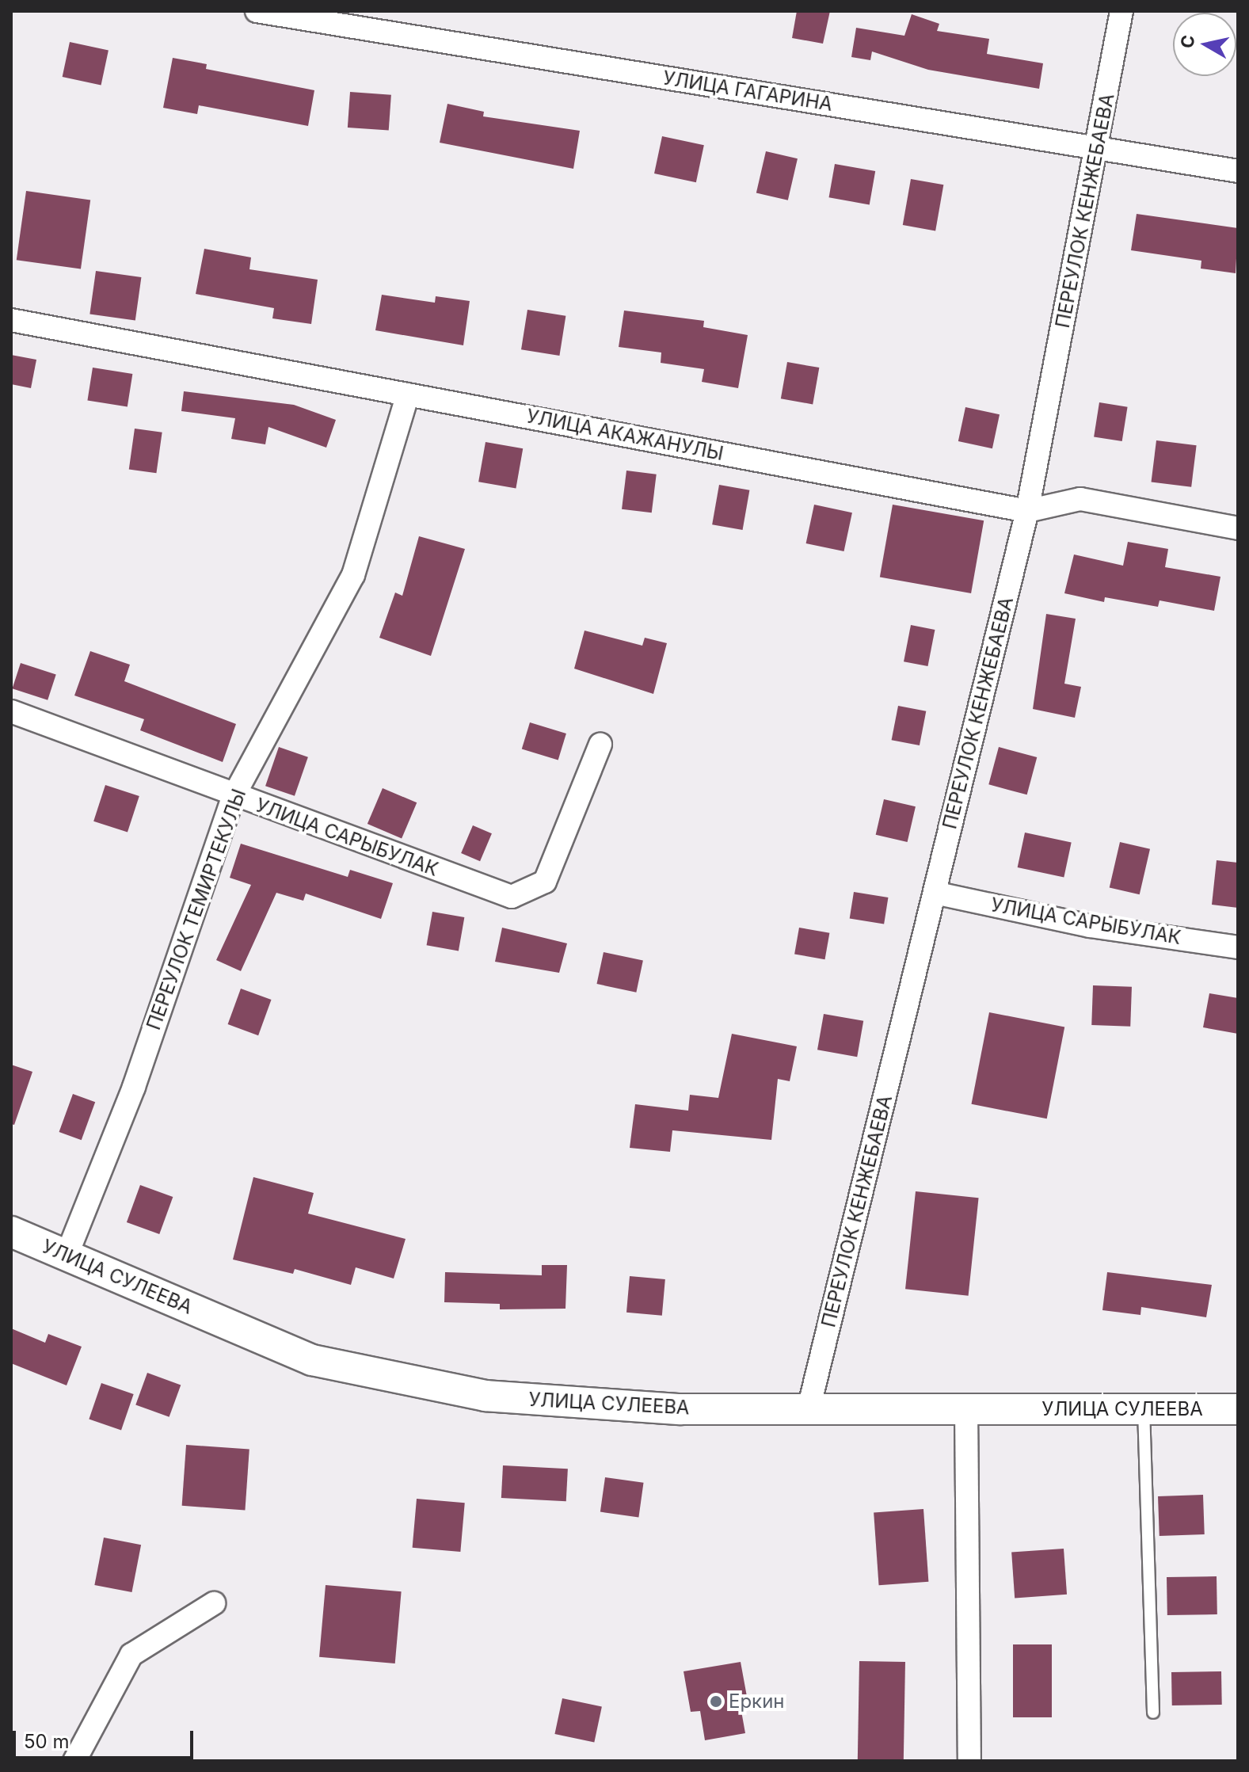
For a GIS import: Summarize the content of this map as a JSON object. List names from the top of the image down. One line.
{"streets":{"main road":["УЛИЦА СУЛЕЕВА"],"street":["УЛИЦА ГАГАРИНА","ПЕРЕУЛОК КЕНЖЕБАЕВА","УЛИЦА АКАЖАНУЛЫ","УЛИЦА САРЫБУЛАК","ПЕРЕУЛОК ТЕМИРТЕКУЛЫ"]},"crossings":[["УЛИЦА ГАГАРИНА","ПЕРЕУЛОК КЕНЖЕБАЕВА"],["ПЕРЕУЛОК КЕНЖЕБАЕВА","УЛИЦА АКАЖАНУЛЫ"],["ПЕРЕУЛОК КЕНЖЕБАЕВА","УЛИЦА САРЫБУЛАК"],["ПЕРЕУЛОК КЕНЖЕБАЕВА","УЛИЦА СУЛЕЕВА"],["УЛИЦА АКАЖАНУЛЫ","ПЕРЕУЛОК ТЕМИРТЕКУЛЫ"],["УЛИЦА САРЫБУЛАК","ПЕРЕУЛОК ТЕМИРТЕКУЛЫ"],["ПЕРЕУЛОК ТЕМИРТЕКУЛЫ","УЛИЦА СУЛЕЕВА"]],"places":["Еркин"],"scale_bar":"50 m","north":"left"}
